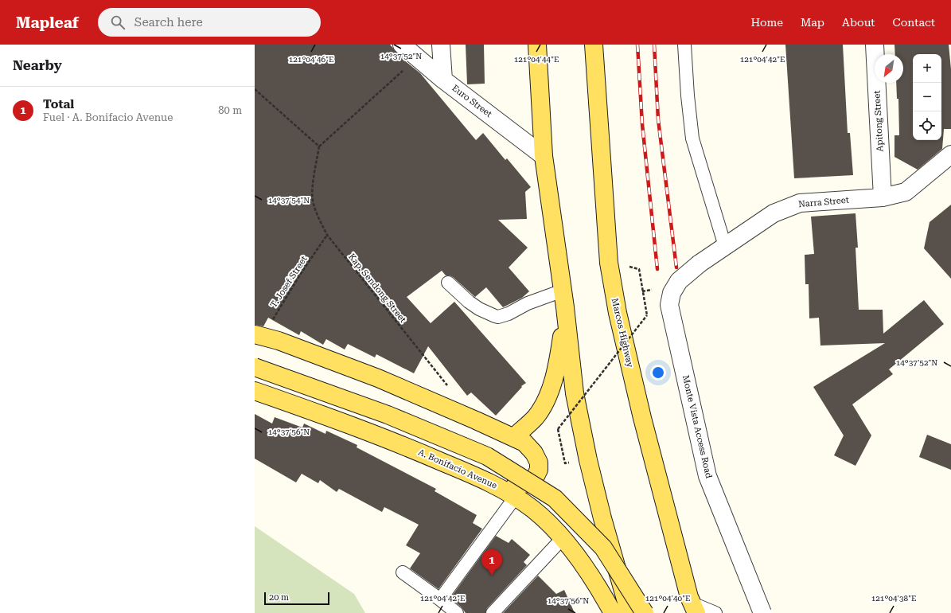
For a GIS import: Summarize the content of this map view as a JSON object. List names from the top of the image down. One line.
{"streets":{"main road":["Marcos Highway","A. Bonifacio Avenue"],"street":["Euro Street","Apitong Street","Narra Street","Monte Vista Access Road"],"path":["T. Josef Street","Kap. Sendong Street"]},"crossings":[["Apitong Street","Narra Street"],["Narra Street","Monte Vista Access Road"],["T. Josef Street","Kap. Sendong Street"]],"scale_bar":"20 m","north":"bottom left","page":{"header":"Mapleaf","search":"Search here","nav":["Home","Map","About","Contact"],"heading":"Nearby","map_buttons":["+","−"],"list":[{"mark":"1","name":"Total","note":"Fuel · A. Bonifacio Avenue","value":"80 m"}],"pins":"1","scale":"20 m"},"coordinates":["14°37'52\"N","121°04'46\"E","121°04'44\"E","121°04'42\"E","14°37'54\"N","14°37'56\"N","121°04'40\"E","121°04'38\"E"]}
